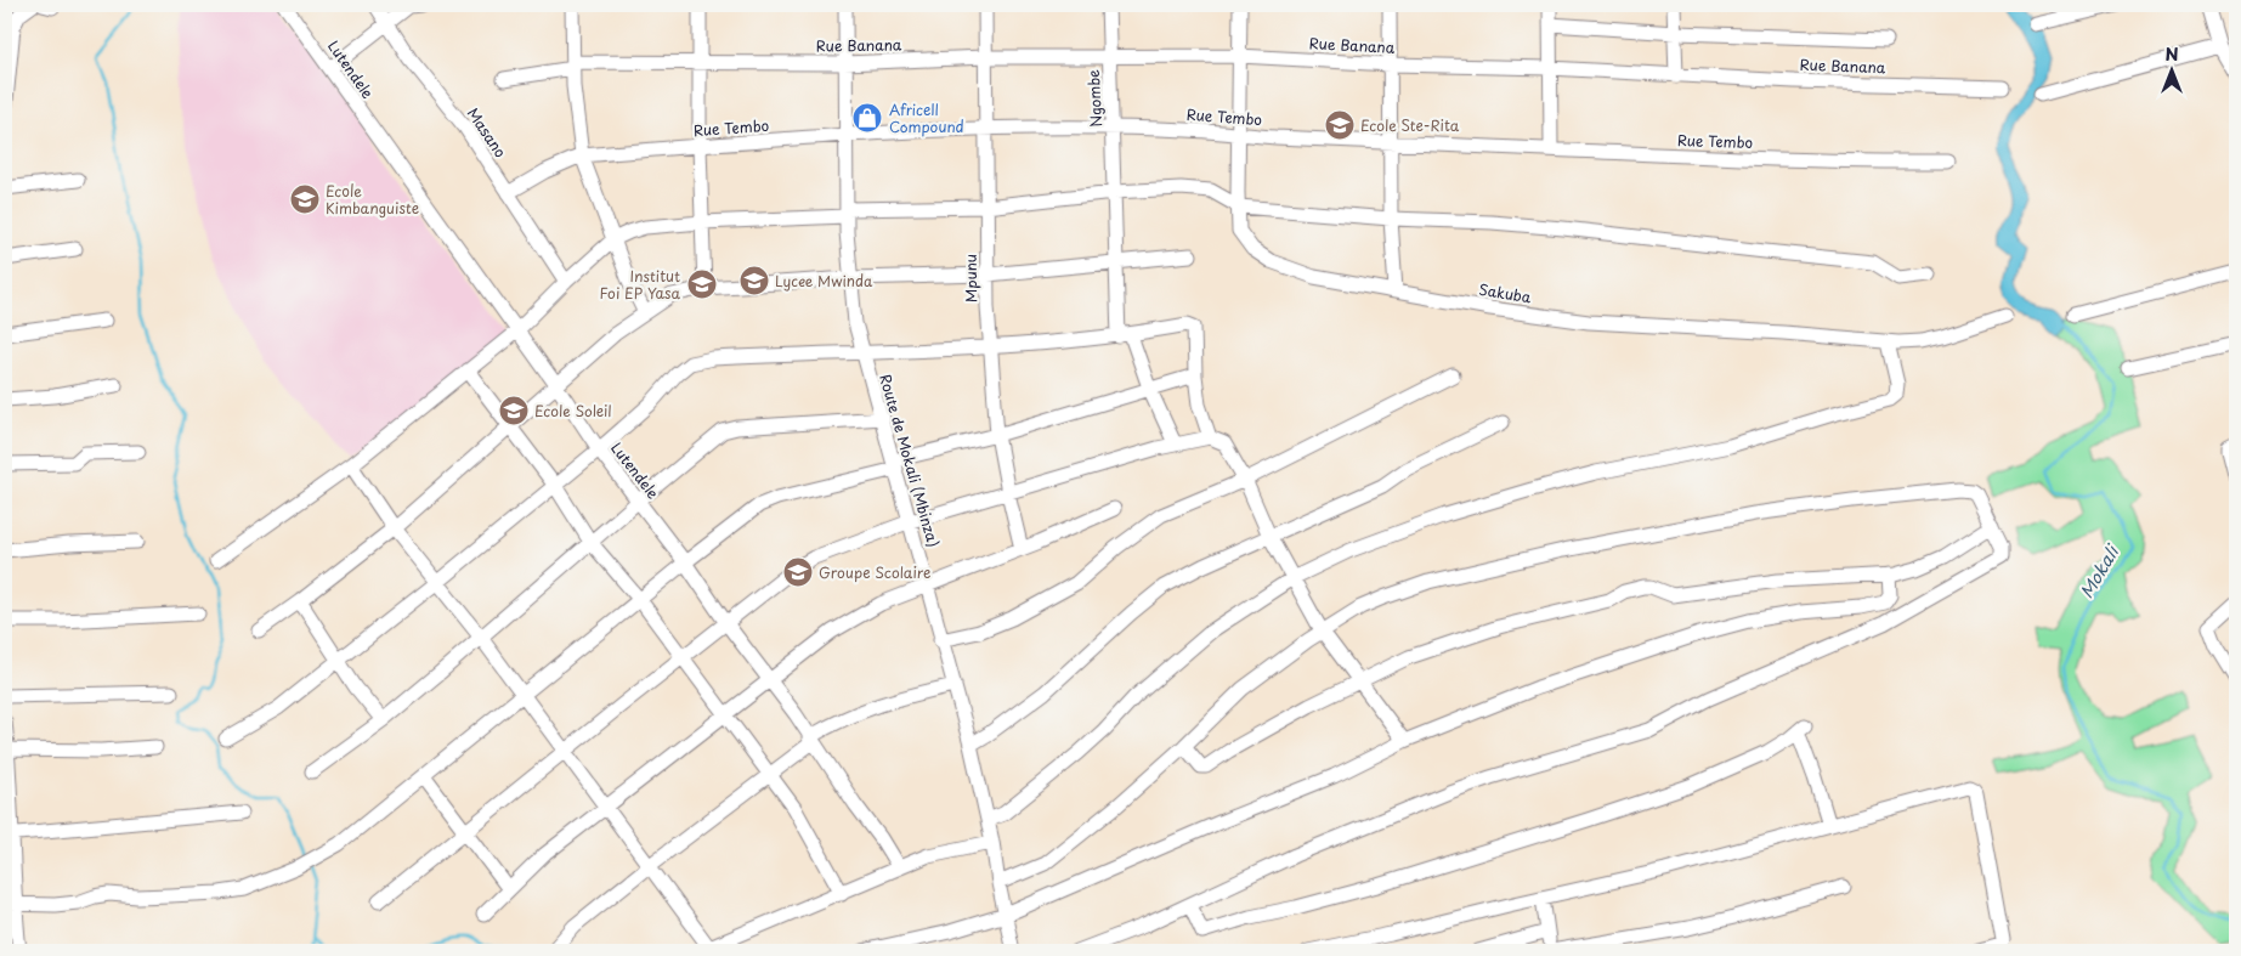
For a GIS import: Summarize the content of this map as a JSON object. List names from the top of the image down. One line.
{"streets":{"street":["Rue Banana","Lutendele","Ngombe","Rue Tembo","Masano","Mpunu","Sakuba","Route de Mokali (Mbinza)"]},"crossings":[["Rue Banana","Ngombe"],["Rue Banana","Mpunu"],["Rue Banana","Sakuba"],["Rue Banana","Route de Mokali (Mbinza)"],["Ngombe","Rue Tembo"],["Rue Tembo","Masano"],["Rue Tembo","Mpunu"],["Rue Tembo","Sakuba"],["Rue Tembo","Route de Mokali (Mbinza)"]],"water":["Mokali"],"places":{"shop":["Africell Compound"],"school or university":["Ecole Ste-Rita","Ecole Kimbanguiste","Lycee Mwinda","Institut Foi EP Yasa","Ecole Soleil","Groupe Scolaire"]},"north":"top"}
